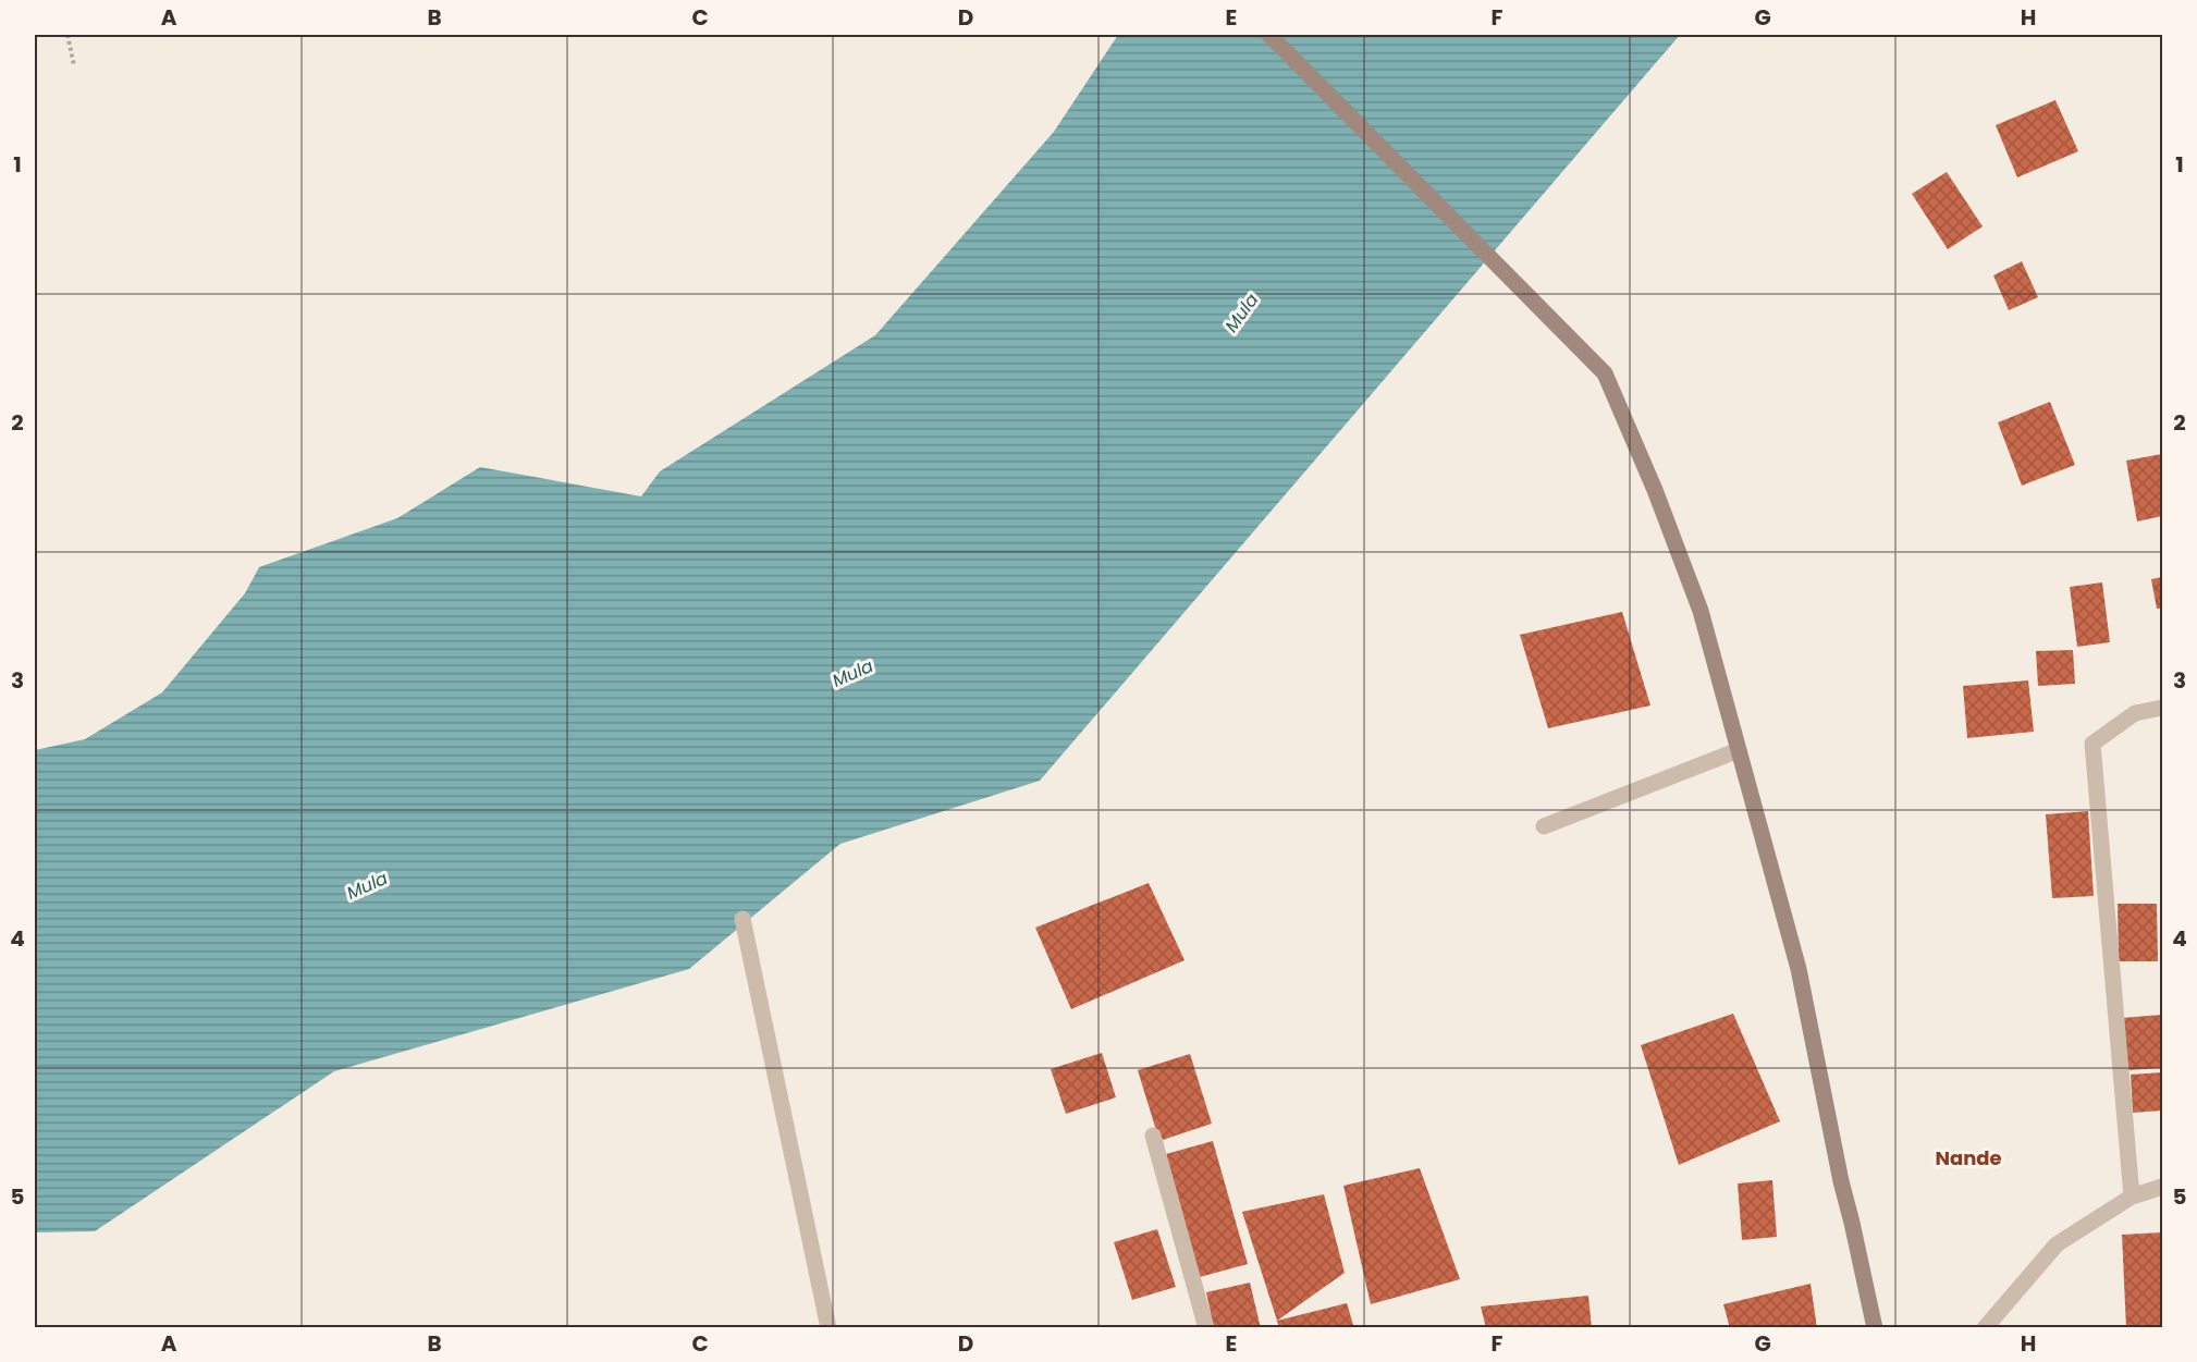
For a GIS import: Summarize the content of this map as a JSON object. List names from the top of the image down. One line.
{"districts":["Nande"],"water":["Mula"],"grid":{"columns":["A","B","C","D","E","F","G","H"],"rows":["1","2","3","4","5"]}}
